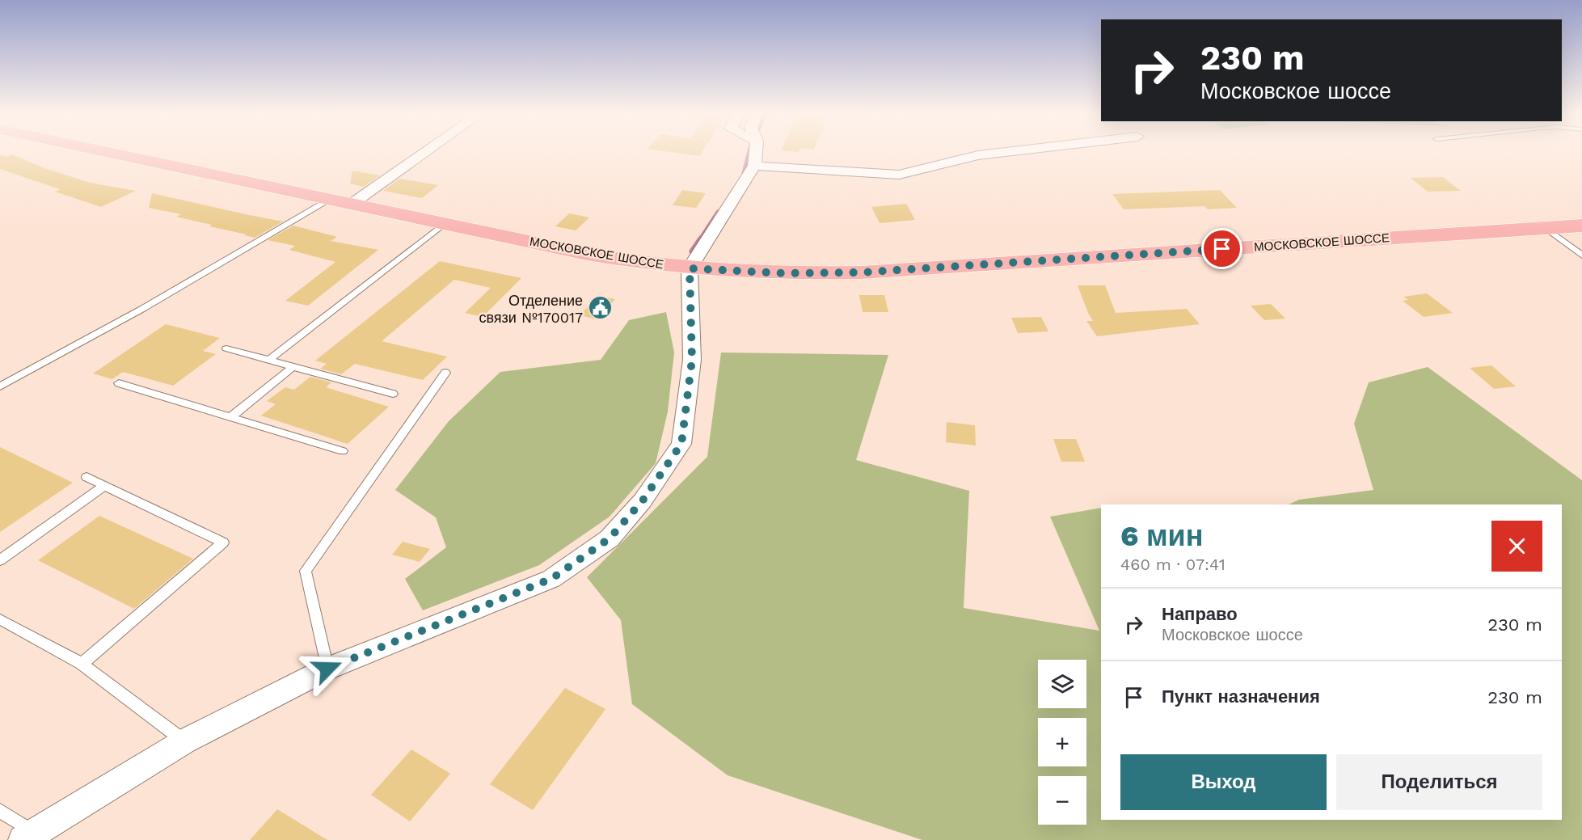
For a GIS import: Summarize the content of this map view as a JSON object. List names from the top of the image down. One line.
{"streets":{"main road":["МОСКОВСКОЕ ШОССЕ"]},"places":{"public building":["Отделение связи №170017"]},"page":{"turn":["230 m","Московское шоссе"],"heading":["6 мин","460 m · 07:41"],"list":[{"name":"Направо","note":"Московское шоссе","value":"230 m"},{"name":"Пункт назначения","value":"230 m"}],"map_buttons":["+","−"],"buttons":["Выход","Поделиться"]}}
